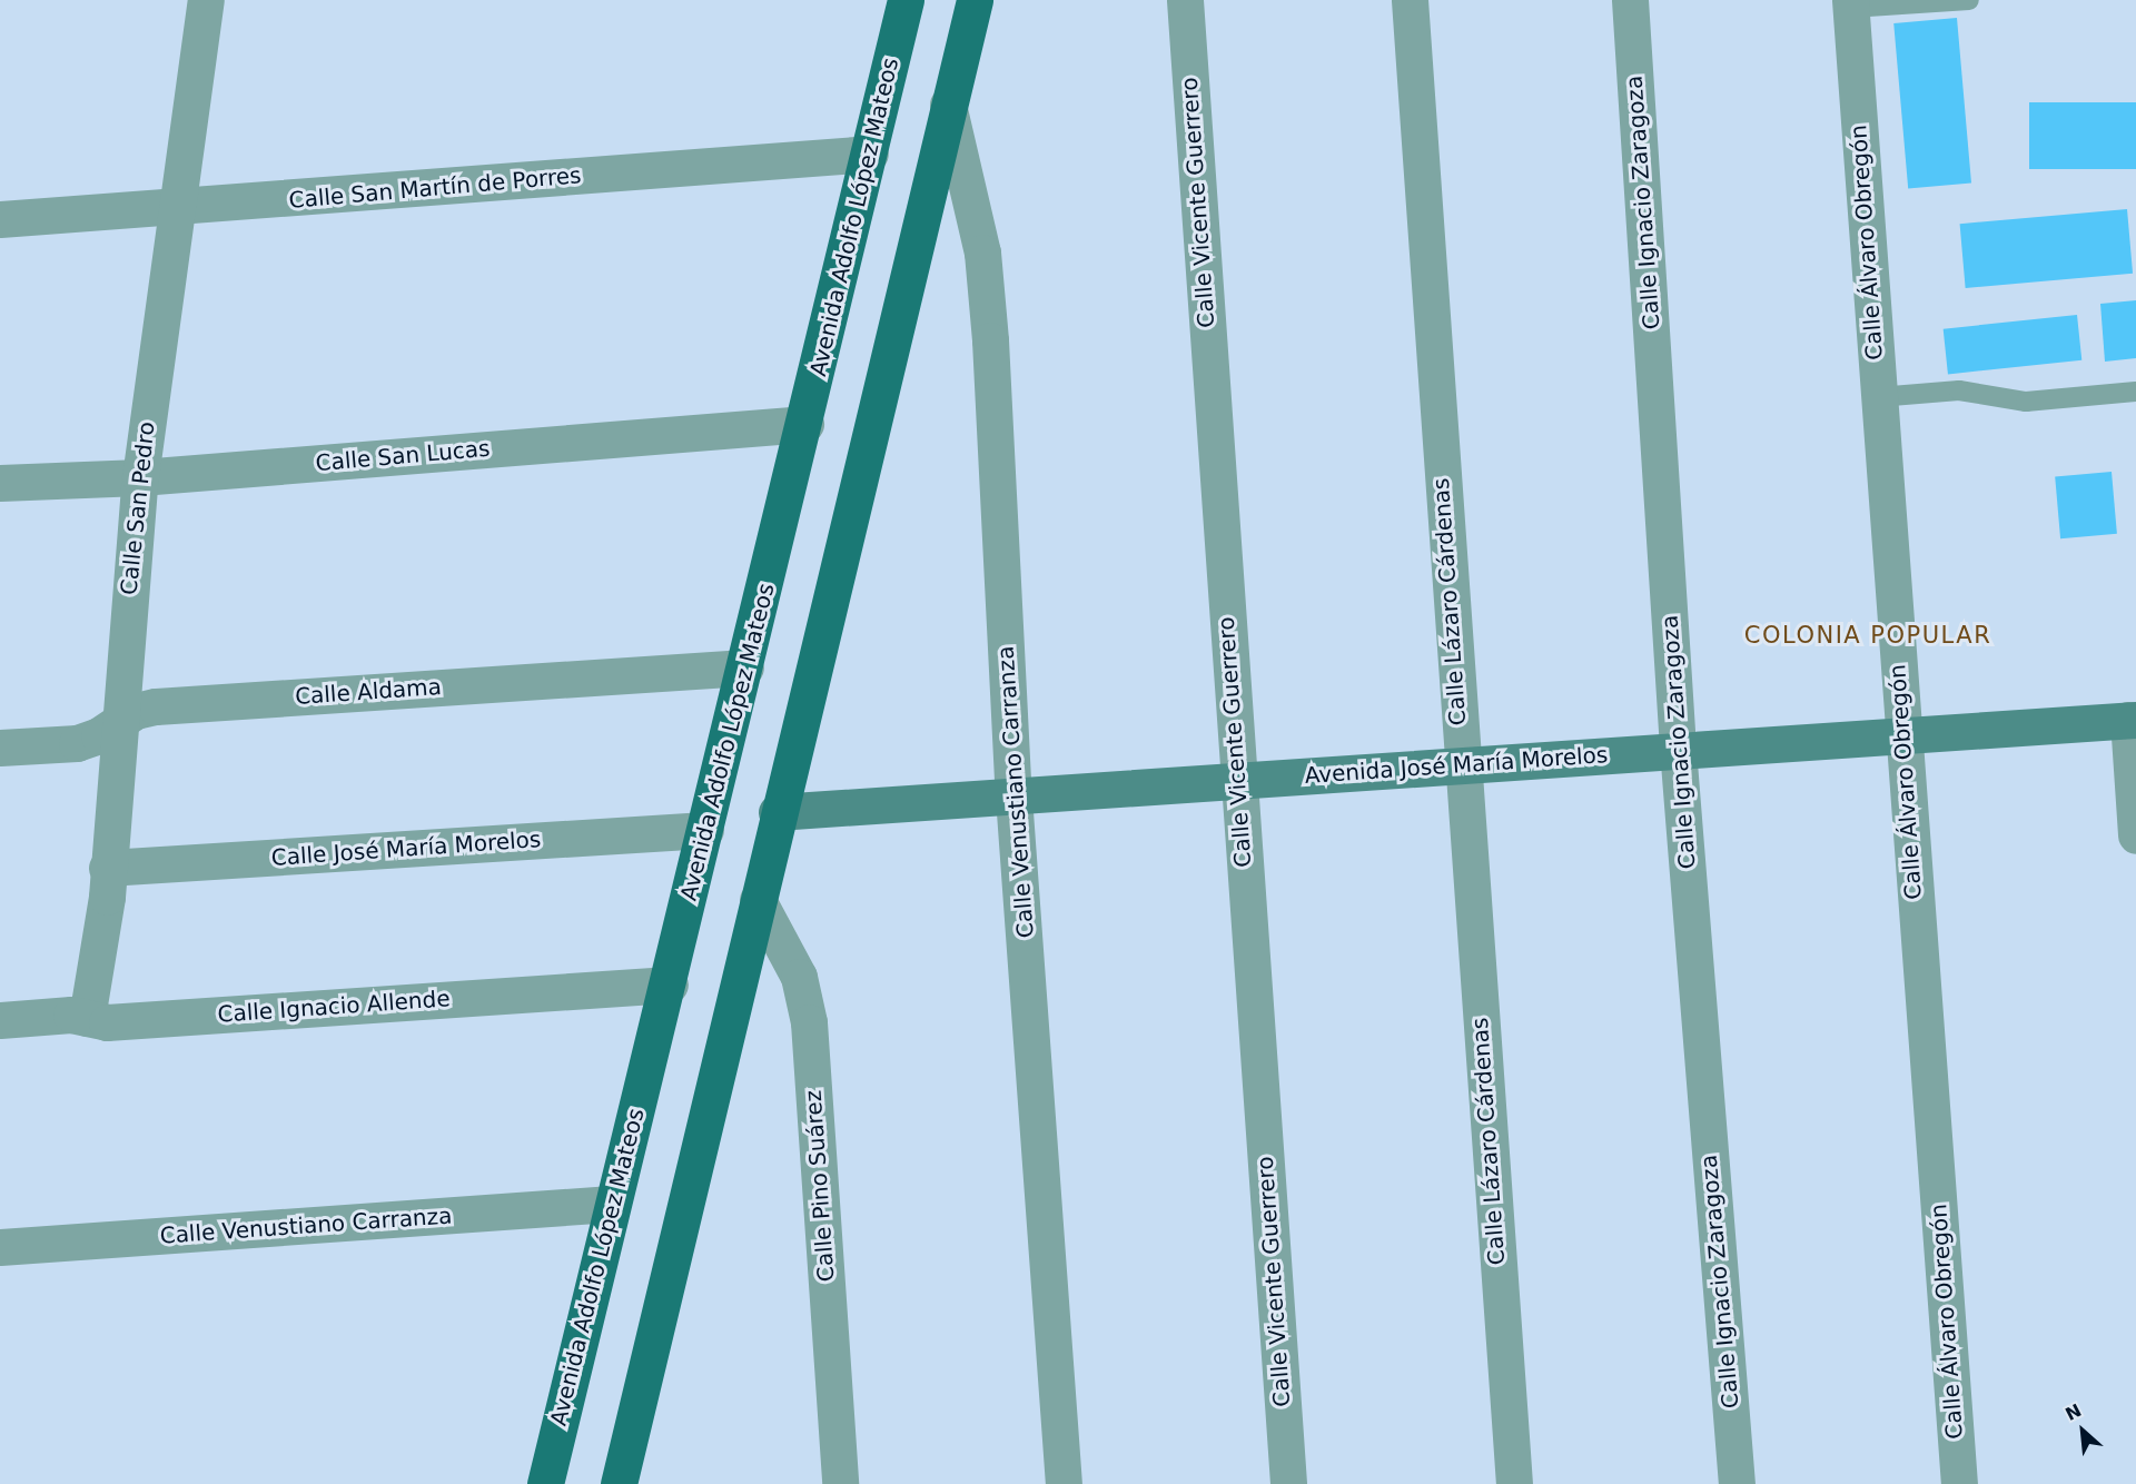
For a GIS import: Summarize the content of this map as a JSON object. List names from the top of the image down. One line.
{"streets":{"main road":["Avenida Adolfo López Mateos"],"street":["Calle San Martín de Porres","Calle Vicente Guerrero","Calle Ignacio Zaragoza","Calle Álvaro Obregón","Calle San Lucas","Calle San Pedro","Calle Lázaro Cárdenas","Calle Aldama","Avenida José María Morelos","Calle Venustiano Carranza","Calle José María Morelos","Calle Ignacio Allende","Calle Pino Suárez"]},"crossings":[["Calle San Martín de Porres","Avenida Adolfo López Mateos"],["Calle San Martín de Porres","Calle San Pedro"],["Calle Vicente Guerrero","Avenida José María Morelos"],["Calle Ignacio Zaragoza","Avenida José María Morelos"],["Avenida Adolfo López Mateos","Calle San Lucas"],["Avenida Adolfo López Mateos","Calle Aldama"],["Avenida Adolfo López Mateos","Calle Venustiano Carranza"],["Avenida Adolfo López Mateos","Calle José María Morelos"],["Avenida Adolfo López Mateos","Calle Ignacio Allende"],["Calle Álvaro Obregón","Avenida José María Morelos"],["Calle San Lucas","Calle San Pedro"],["Calle San Pedro","Calle Aldama"],["Calle San Pedro","Calle José María Morelos"],["Calle San Pedro","Calle Ignacio Allende"],["Calle Lázaro Cárdenas","Avenida José María Morelos"],["Avenida José María Morelos","Calle Venustiano Carranza"]],"districts":["COLONIA POPULAR"],"north":"top left"}
